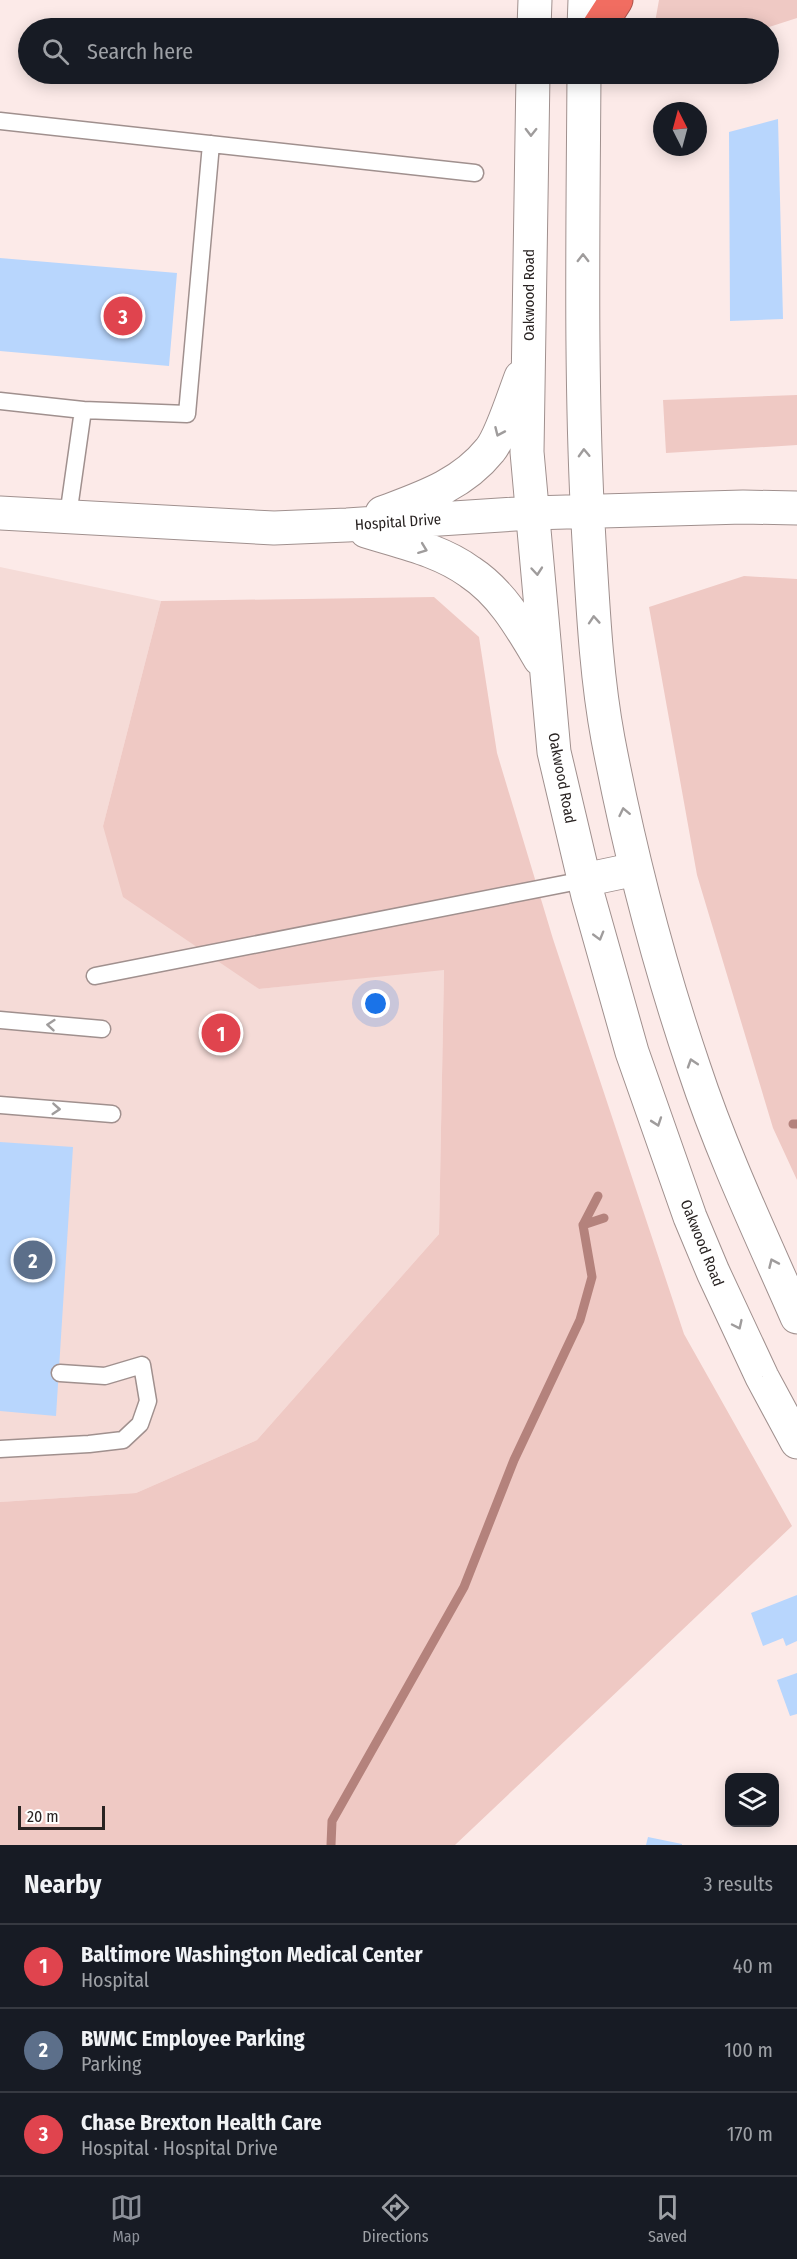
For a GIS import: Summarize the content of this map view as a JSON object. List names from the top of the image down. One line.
{"streets":{"street":["Oakwood Road","Hospital Drive"]},"crossings":[["Oakwood Road","Hospital Drive"]],"scale_bar":"20 m","north":"top","page":{"search":"Search here","pins":["3","1","2"],"scale":"20 m","heading":["Nearby","3 results"],"list":[{"mark":"1","name":"Baltimore Washington Medical Center","note":"Hospital","value":"40 m"},{"mark":"2","name":"BWMC Employee Parking","note":"Parking","value":"100 m"},{"mark":"3","name":"Chase Brexton Health Care","note":"Hospital · Hospital Drive","value":"170 m"}],"nav":["Map","Directions","Saved"]}}
